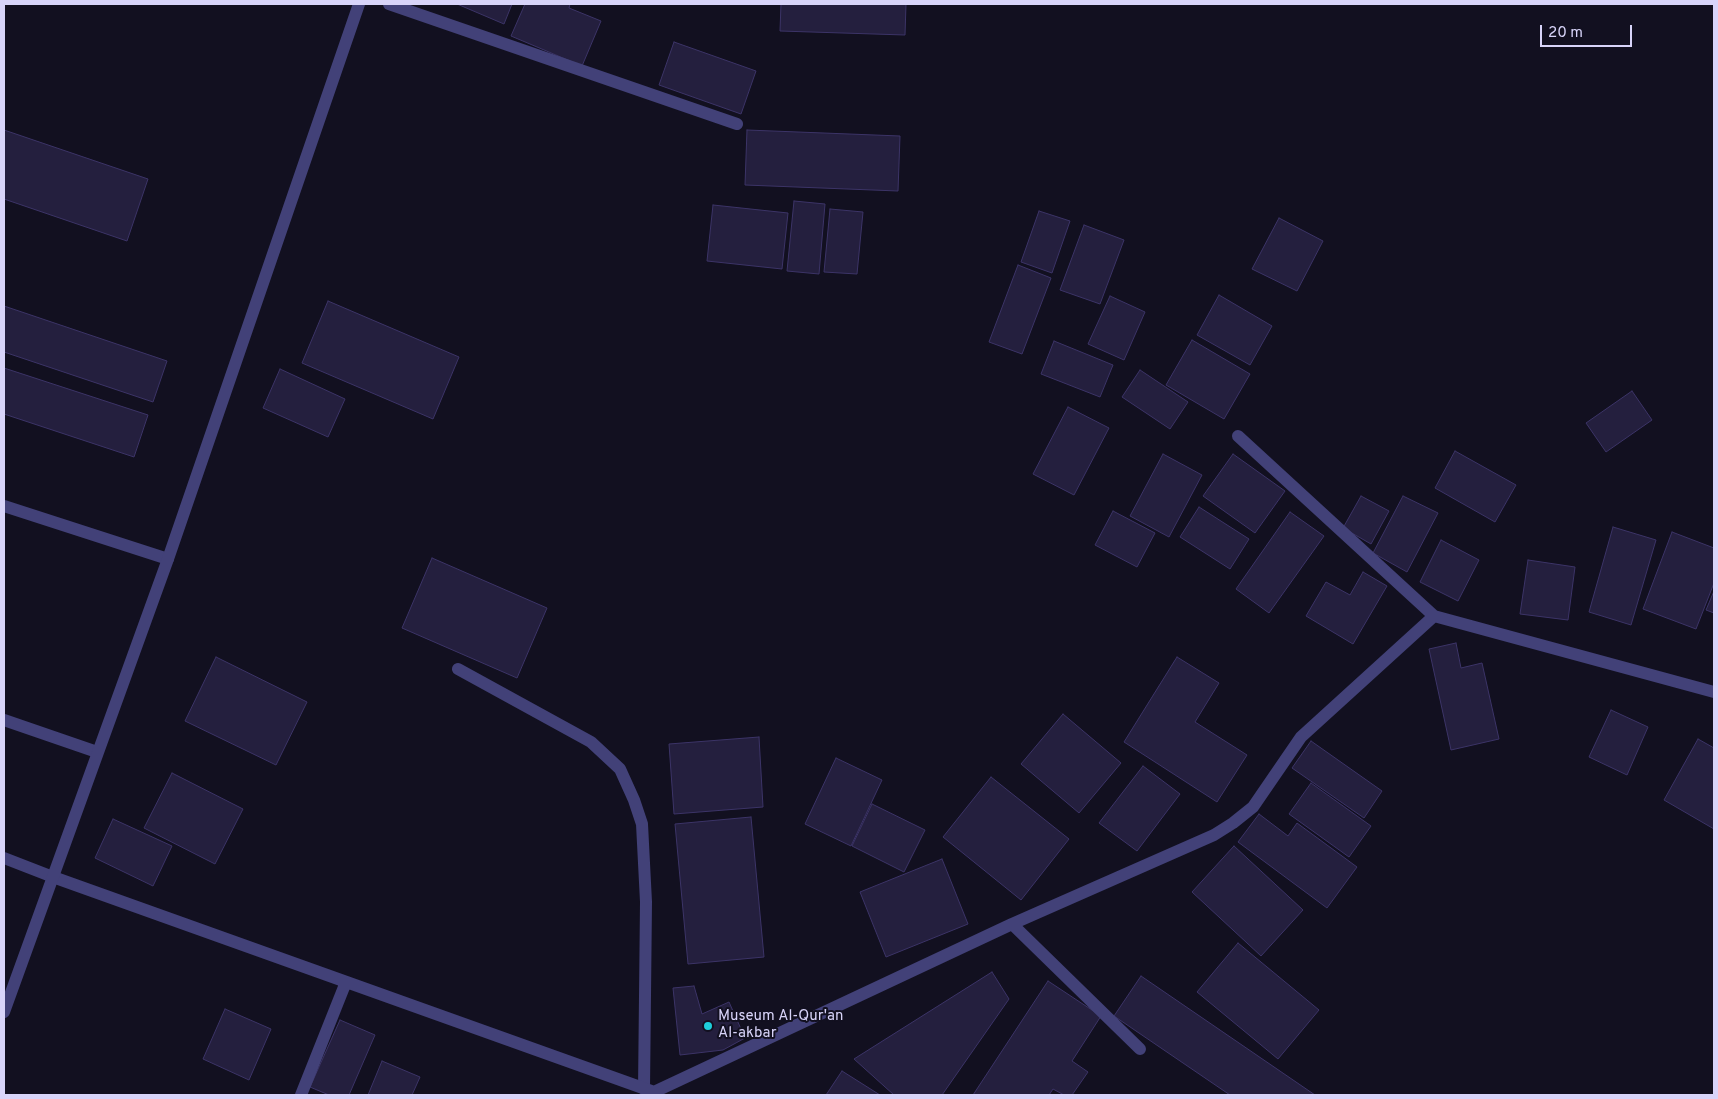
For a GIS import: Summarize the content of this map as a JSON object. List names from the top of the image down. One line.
{"places":["Museum Al-Qur'an Al-akbar"],"scale_bar":"20 m"}
